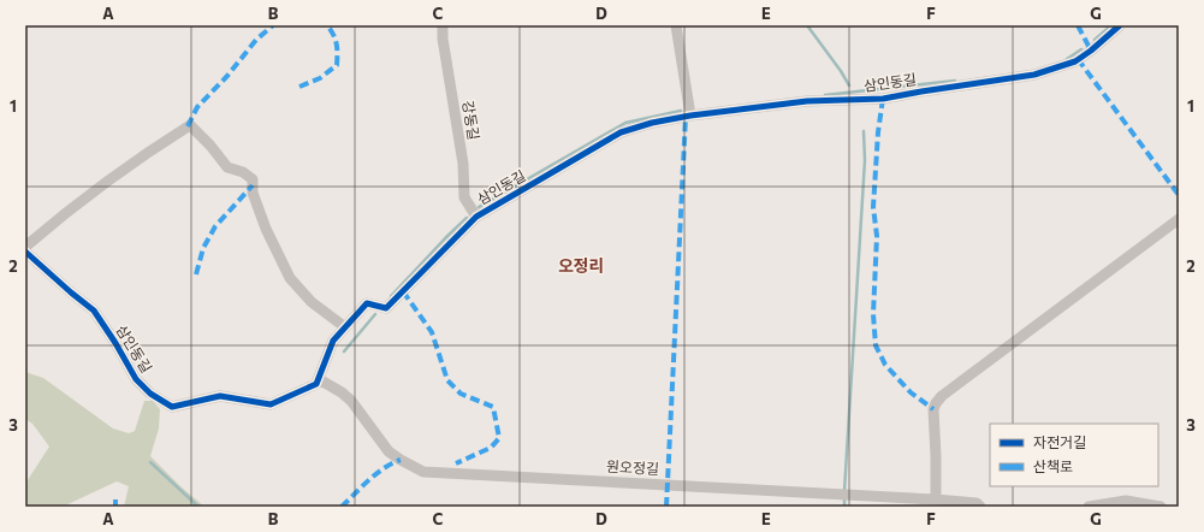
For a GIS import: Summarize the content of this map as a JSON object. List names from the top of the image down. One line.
{"streets":{"street":["삼인동길","강동길","원오정길"]},"crossings":[["삼인동길","강동길"],["삼인동길","원오정길"]],"districts":["오정리"],"legend":["자전거길","산책로"],"grid":{"columns":["A","B","C","D","E","F","G"],"rows":["1","2","3"]}}
